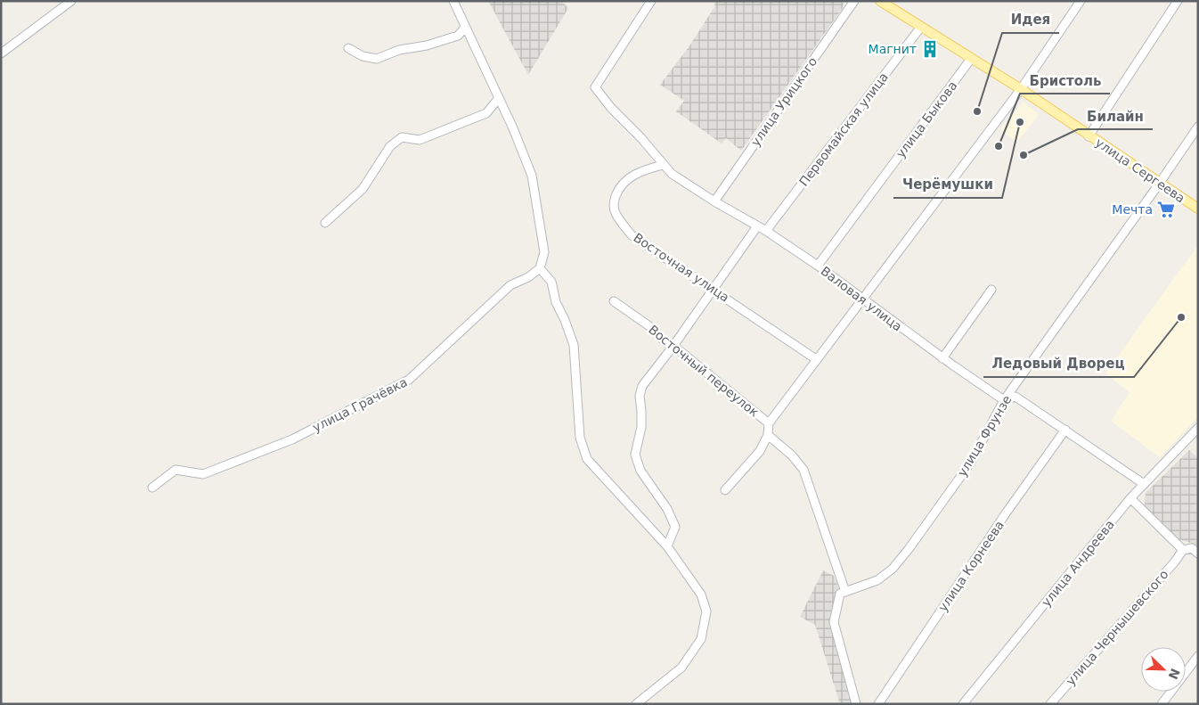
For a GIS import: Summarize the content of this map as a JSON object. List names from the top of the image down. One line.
{"streets":{"main road":["улица Сергеева"],"street":["улица Урицкого","улица Быкова","Первомайская улица","Восточная улица","Валовая улица","Восточный переулок","улица Грачёвка","улица Фрунзе","улица Андреева","улица Корнеева","улица Чернышевского"]},"crossings":[["улица Урицкого","Валовая улица"],["улица Быкова","улица Сергеева"],["улица Быкова","Валовая улица"],["Первомайская улица","улица Сергеева"],["Первомайская улица","Валовая улица"],["улица Сергеева","улица Фрунзе"],["Восточная улица","Валовая улица"],["Валовая улица","улица Фрунзе"],["Валовая улица","улица Андреева"],["Валовая улица","улица Корнеева"]],"places":{"building":["Магнит"],"other":["Идея","Черёмушки","Бристоль","Билайн","Ледовый Дворец"],"supermarket":["Мечта"]},"north":"bottom right"}
